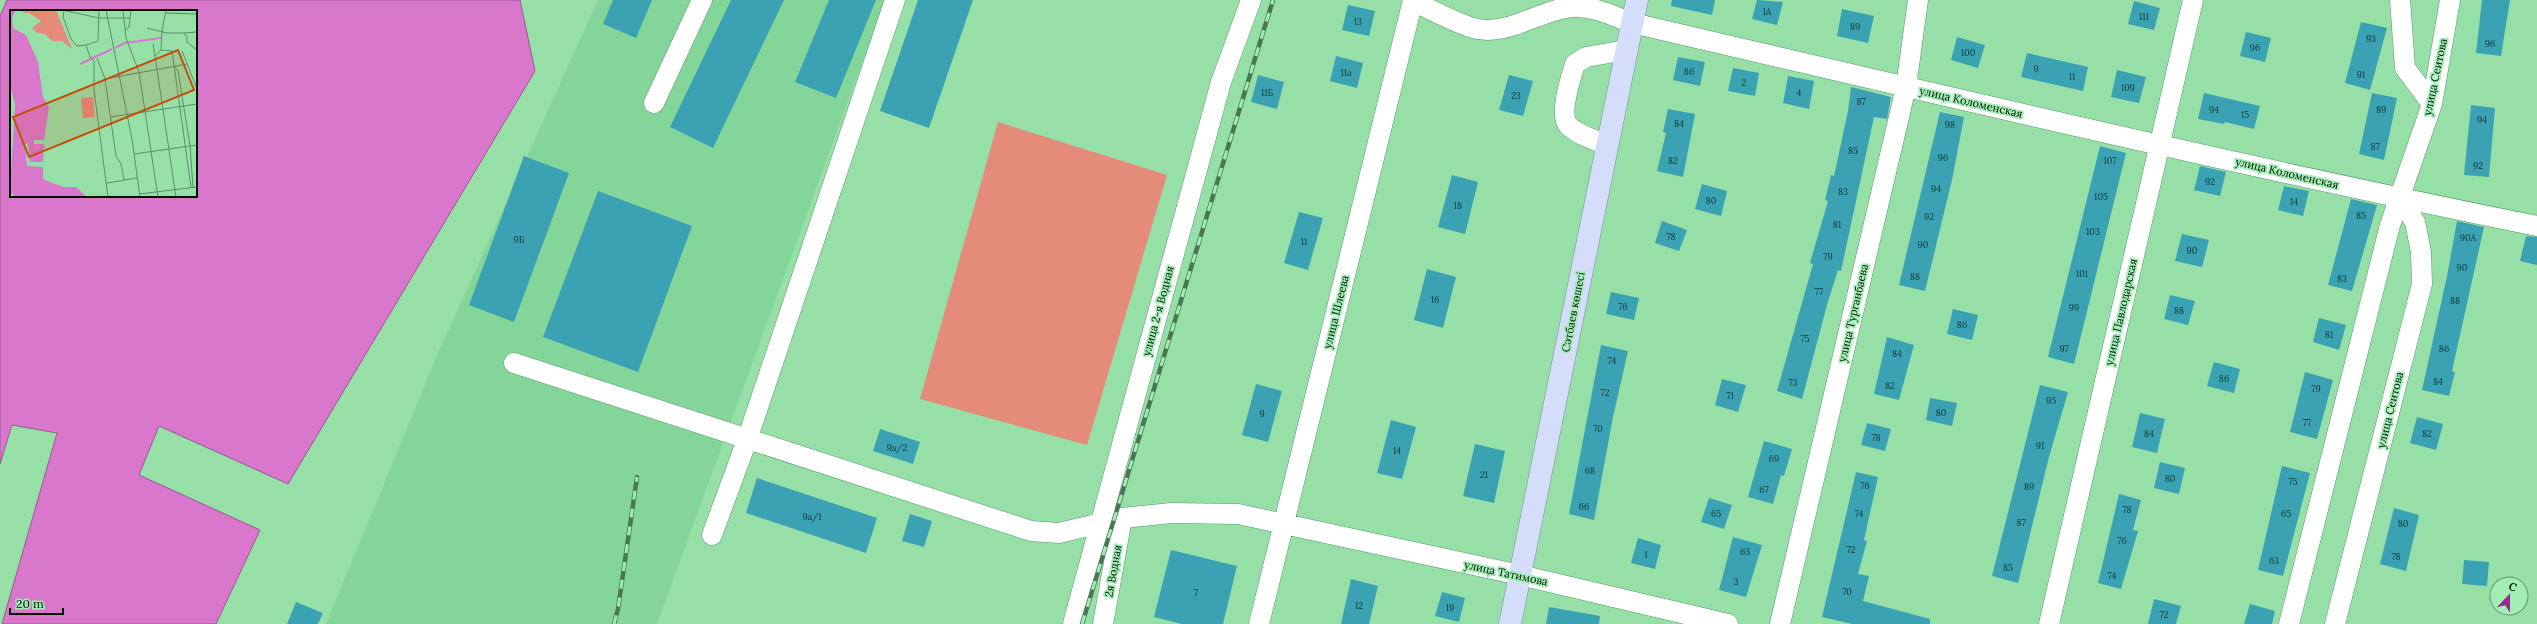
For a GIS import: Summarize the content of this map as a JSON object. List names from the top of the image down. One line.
{"streets":{"main road":["Сәтбаев көшесі"],"street":["улица Сеитова","улица Коломенская","улица 2-я Водная","улица Шлеева","улица Павлодарская","улица Турганбаева","2я Водная","улица Татимова"]},"crossings":[["улица Сеитова","улица Коломенская"],["улица Коломенская","улица Шлеева"],["улица Коломенская","Сәтбаев көшесі"],["улица Коломенская","улица Павлодарская"],["улица Коломенская","улица Турганбаева"],["улица 2-я Водная","улица Татимова"],["улица Шлеева","улица Татимова"],["Сәтбаев көшесі","улица Татимова"],["2я Водная","улица Татимова"]],"house_numbers":["1А","111","13","89","93","96","96","100","9","86","11а","91","11","2","109","11Б","4","23","87","94","89","15","94","84","98","87","85","96","82","107","92","92","94","83","105","80","14","18","85","92","81","103","78","90А","9Б","11","90","90","79","90","101","88","83","77","16","88","76","99","88","86","81","75","97","86","84","74","86","84","73","82","79","72","71","95","80","9","77","70","84","82","78","91","9а/2","14","69","68","21","80","75","76","89","67","66","78","65","74","65","9а/1","87","80","76","72","63","1","78","63","85","74","3","70","7","12","19","72"],"scale_bar":"20 m","north":"top"}
